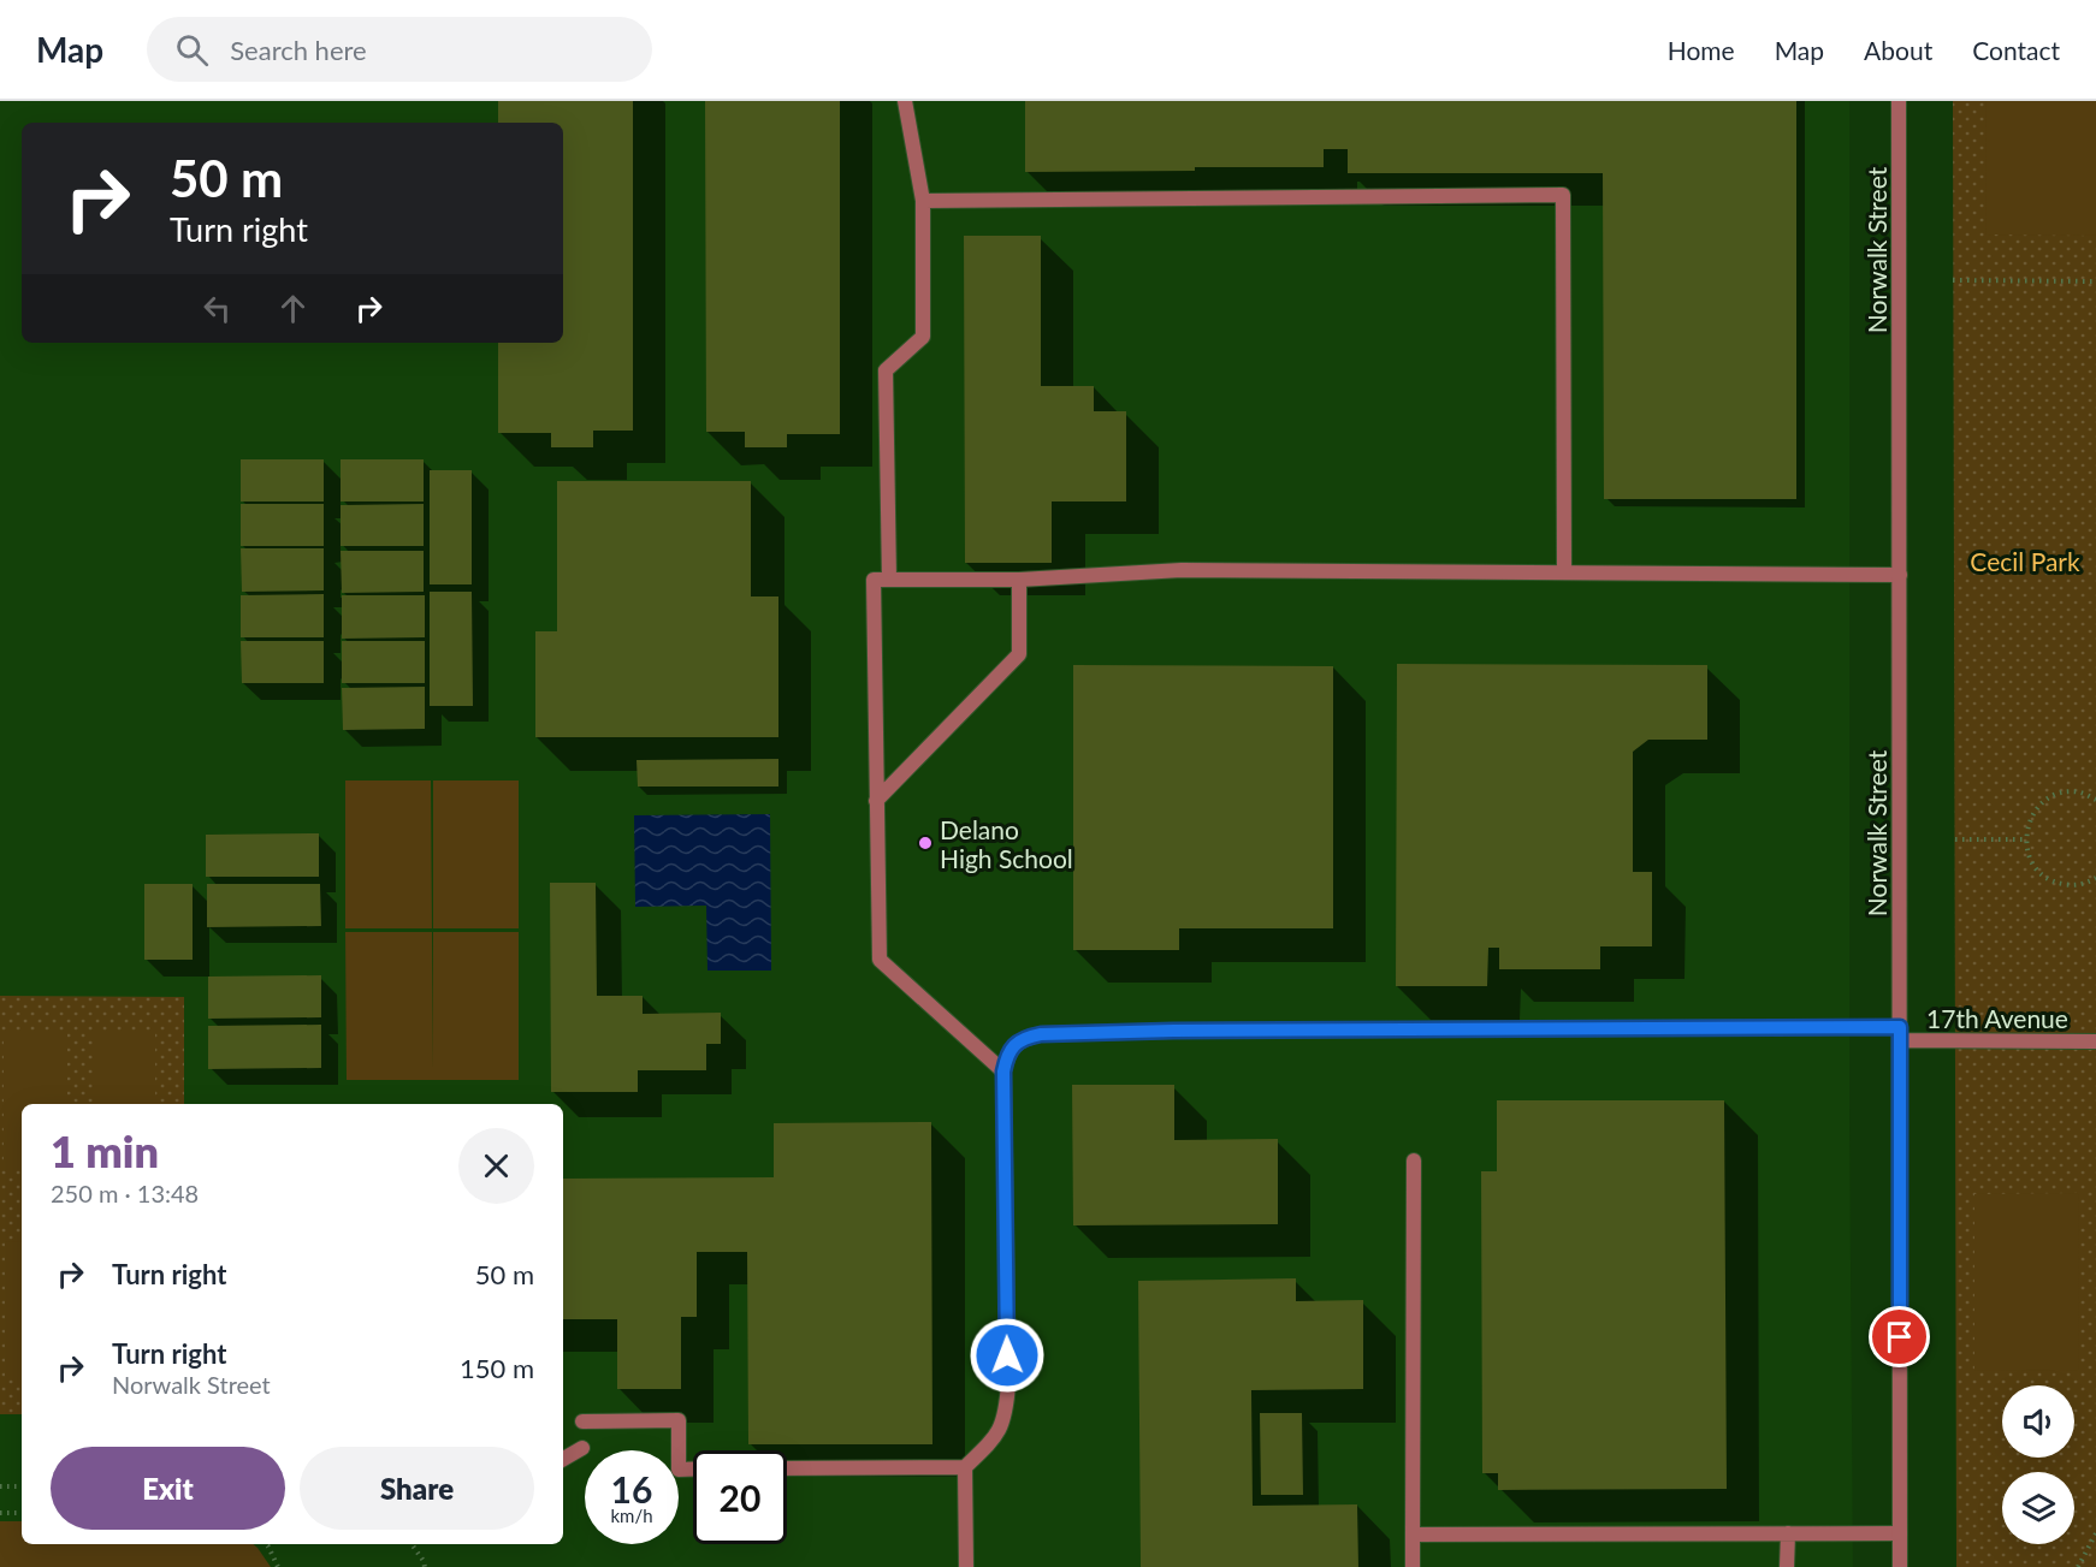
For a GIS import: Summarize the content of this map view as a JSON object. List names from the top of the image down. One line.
{"streets":{"street":["Norwalk Street","17th Avenue"]},"crossings":[["Norwalk Street","17th Avenue"]],"parks":["Cecil Park"],"places":["Delano High School"],"page":{"header":"Map","search":"Search here","nav":["Home","Map","About","Contact"],"turn":["50 m","Turn right"],"heading":["1 min","250 m · 13:48"],"list":[{"name":"Turn right","value":"50 m"},{"name":"Turn right","note":"Norwalk Street","value":"150 m"}],"buttons":["Exit","Share"],"speed":"16 km/h","limit":"20"}}
